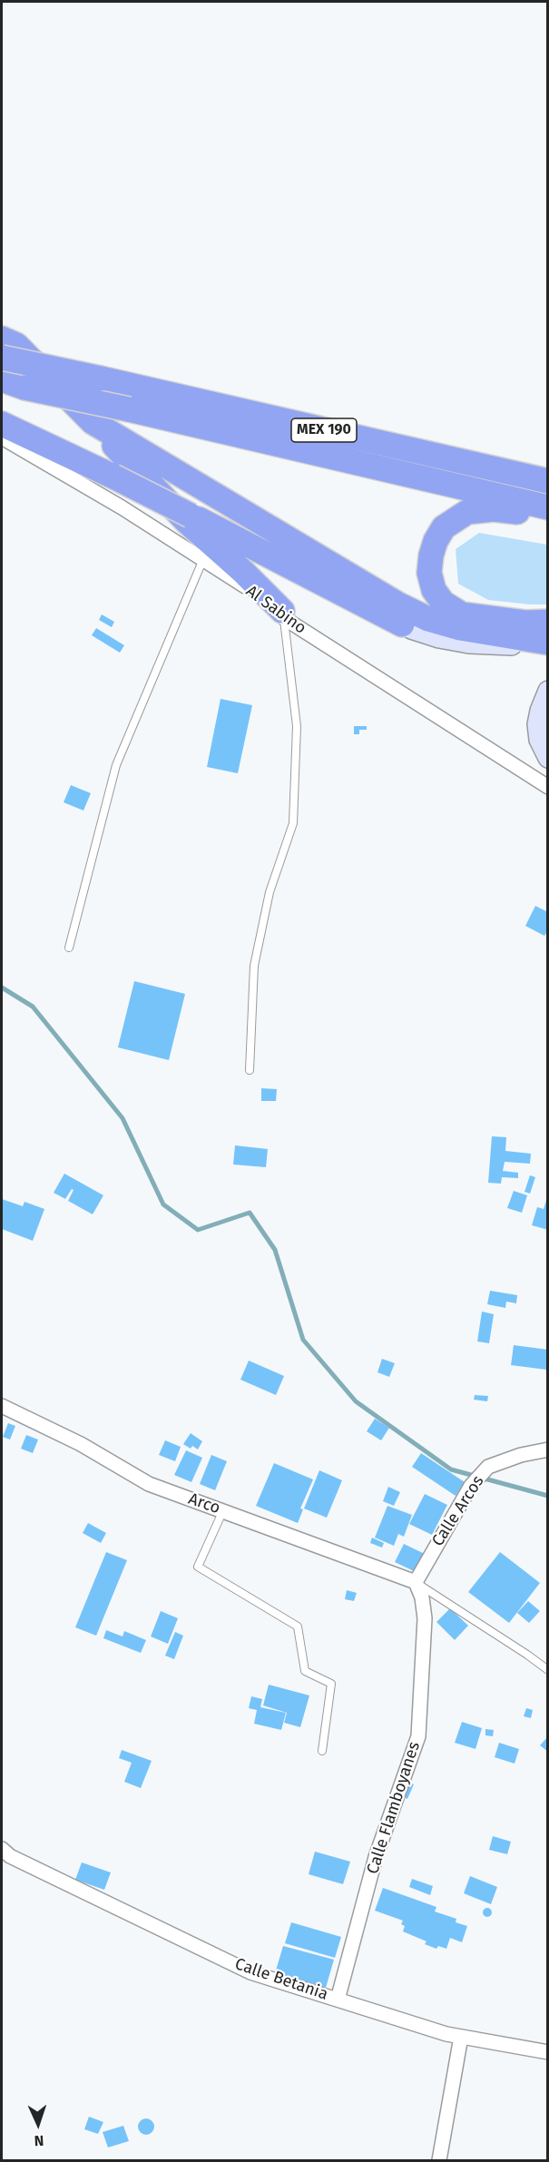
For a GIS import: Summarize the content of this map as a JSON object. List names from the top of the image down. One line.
{"streets":{"highway":["MEX 190"],"street":["Al Sabino","Arco","Calle Arcos","Calle Flamboyanes","Calle Betania"]},"crossings":[["Arco","Calle Arcos"],["Arco","Calle Flamboyanes"],["Calle Arcos","Calle Flamboyanes"],["Calle Flamboyanes","Calle Betania"]],"north":"bottom"}
